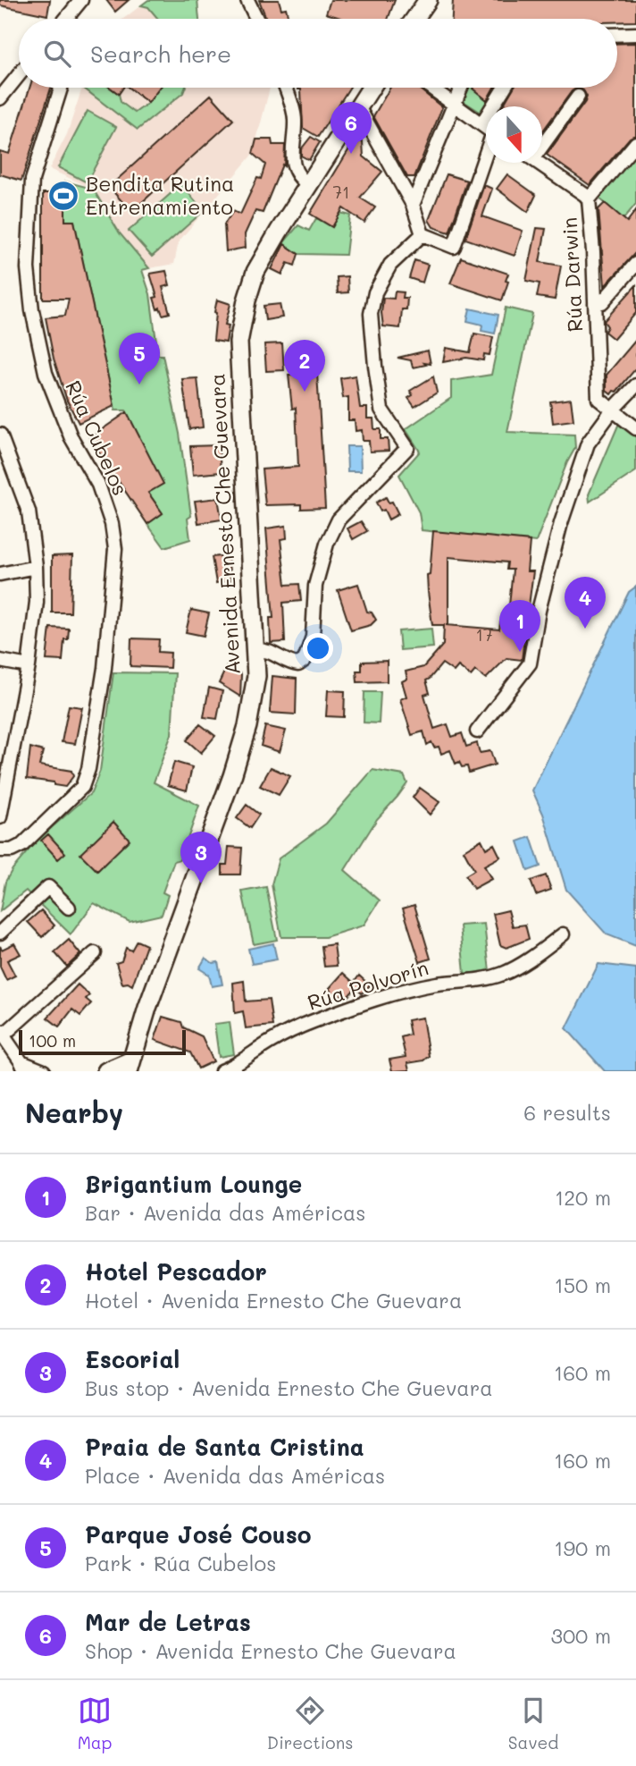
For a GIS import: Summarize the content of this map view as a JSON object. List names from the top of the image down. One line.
{"streets":{"main road":["Avenida Ernesto Che Guevara"],"street":["Rúa Darwin","Rúa Cubelos","Rúa Polvorín"]},"places":{"sports":["Bendita Rutina Entrenamiento"]},"house_numbers":["71","17"],"scale_bar":"100 m","north":"bottom","page":{"search":"Search here","pins":["6","5","2","4","1","3"],"scale":"100 m","heading":["Nearby","6 results"],"list":[{"mark":"1","name":"Brigantium Lounge","note":"Bar · Avenida das Américas","value":"120 m"},{"mark":"2","name":"Hotel Pescador","note":"Hotel · Avenida Ernesto Che Guevara","value":"150 m"},{"mark":"3","name":"Escorial","note":"Bus stop · Avenida Ernesto Che Guevara","value":"160 m"},{"mark":"4","name":"Praia de Santa Cristina","note":"Place · Avenida das Américas","value":"160 m"},{"mark":"5","name":"Parque José Couso","note":"Park · Rúa Cubelos","value":"190 m"},{"mark":"6","name":"Mar de Letras","note":"Shop · Avenida Ernesto Che Guevara","value":"300 m"}],"nav":["Map","Directions","Saved"]}}
